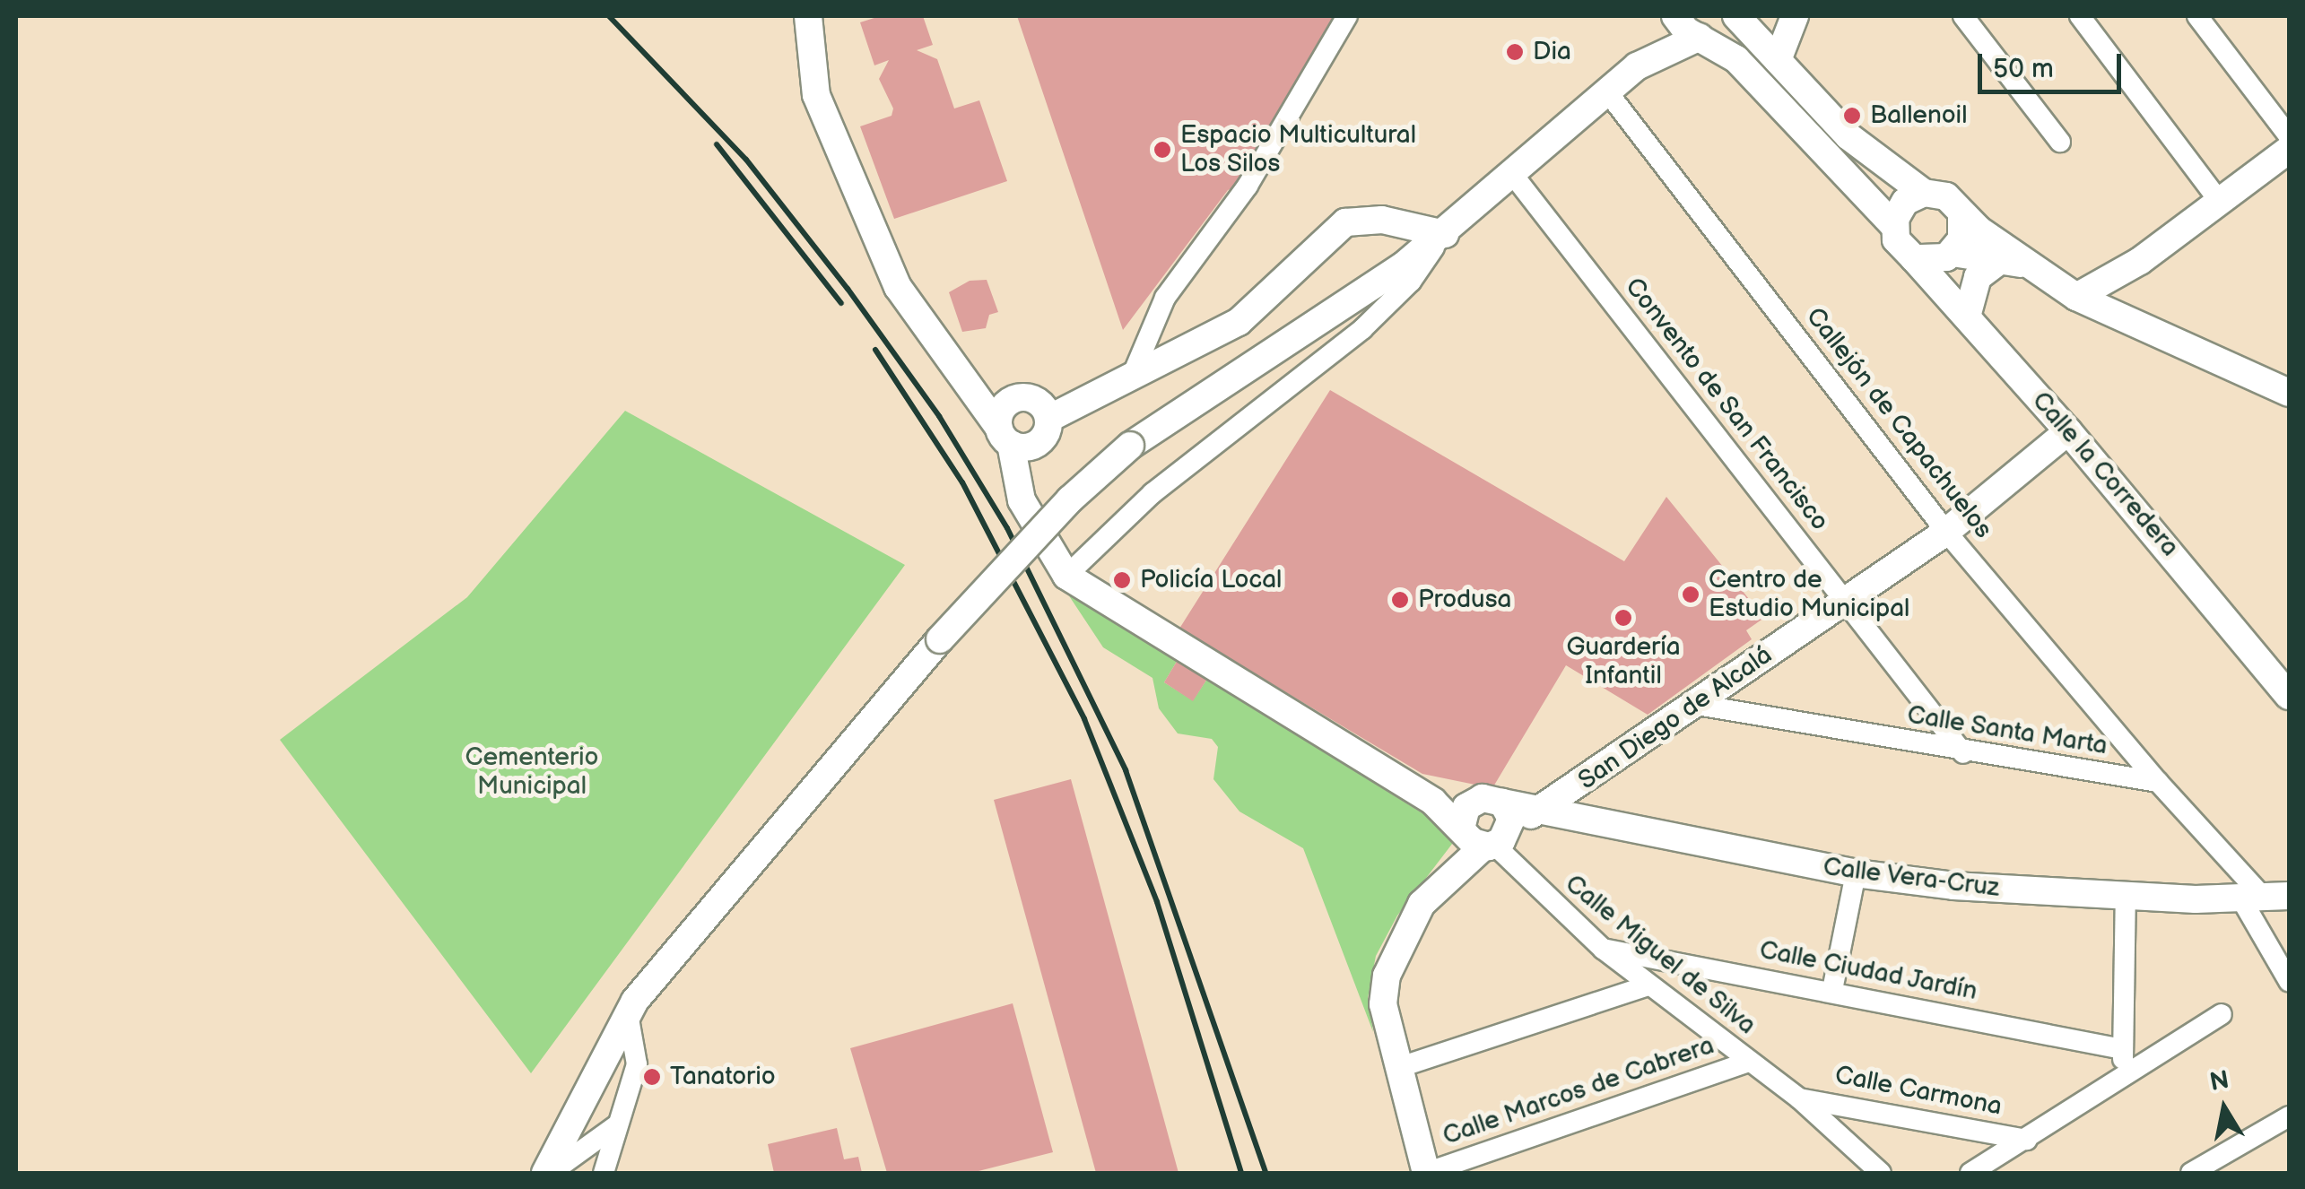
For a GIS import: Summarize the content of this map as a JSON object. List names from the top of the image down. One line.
{"streets":{"street":["Convento de San Francisco","Callejón de Capachuelos","Calle la Corredera","San Diego de Alcalá","Calle Santa Marta","Calle Vera-Cruz","Calle Miguel de Silva","Calle Ciudad Jardín","Calle Marcos de Cabrera","Calle Carmona"]},"crossings":[["Convento de San Francisco","San Diego de Alcalá"],["Convento de San Francisco","Calle Santa Marta"],["Callejón de Capachuelos","San Diego de Alcalá"],["Callejón de Capachuelos","Calle Santa Marta"],["Calle la Corredera","San Diego de Alcalá"],["San Diego de Alcalá","Calle Santa Marta"],["San Diego de Alcalá","Calle Vera-Cruz"],["San Diego de Alcalá","Calle Miguel de Silva"],["San Diego de Alcalá","Calle Marcos de Cabrera"],["Calle Miguel de Silva","Calle Ciudad Jardín"],["Calle Miguel de Silva","Calle Marcos de Cabrera"],["Calle Miguel de Silva","Calle Carmona"]],"parks":["Cementerio Municipal"],"places":["Dia","Ballenoil","Espacio Multicultural Los Silos","Policía Local","Centro de Estudio Municipal","Produsa","Guardería Infantil","Tanatorio"],"scale_bar":"50 m","north":"top"}
